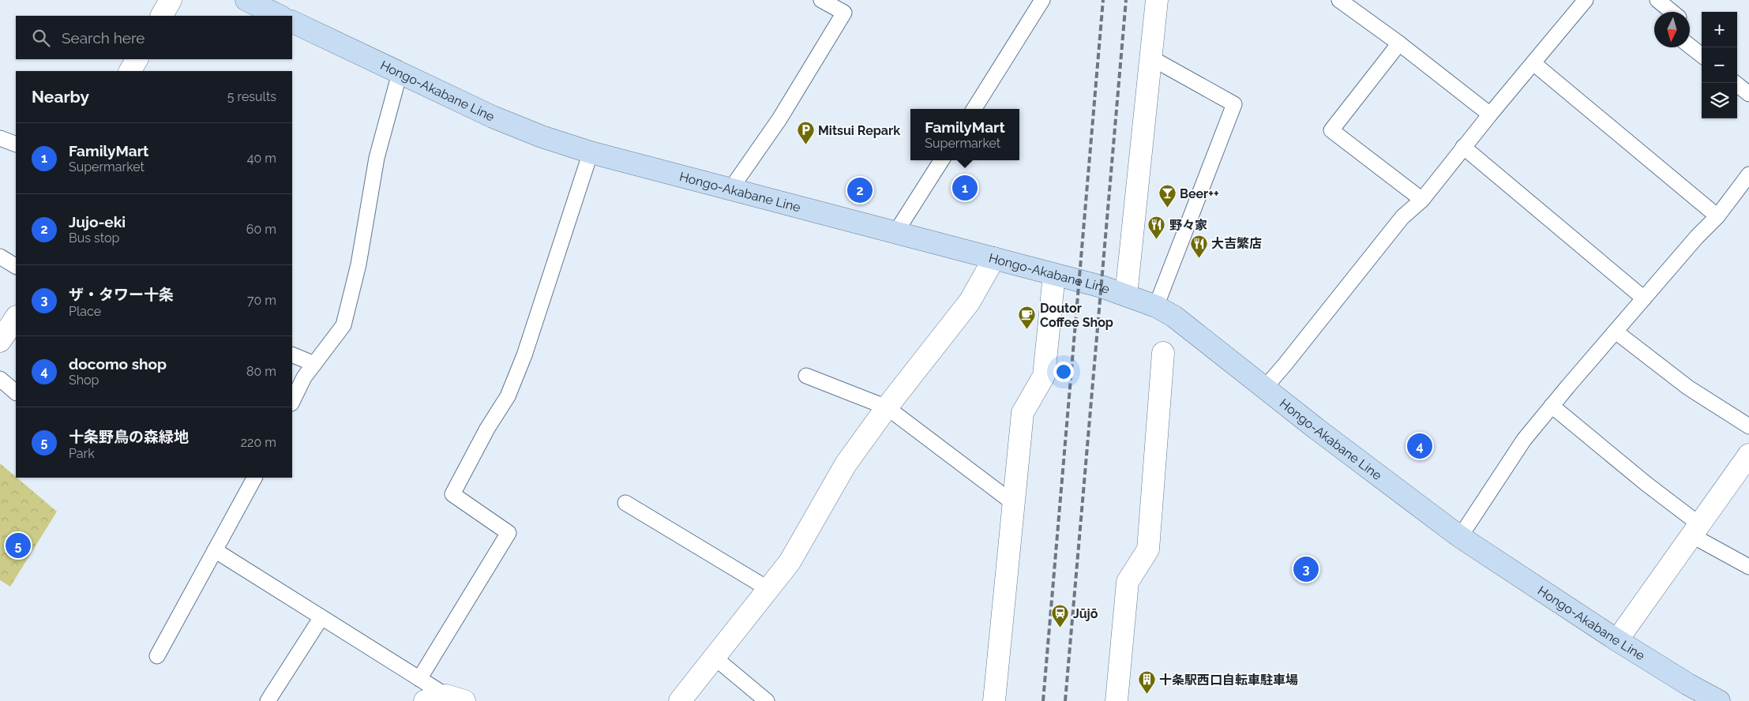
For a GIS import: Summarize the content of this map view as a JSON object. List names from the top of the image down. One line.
{"streets":{"main road":["Hongo-Akabane Line"]},"places":{"parking":["Mitsui Repark"],"bar":["Beer++"],"restaurant":["野々家","大吉繁店"],"cafe":["Doutor Coffee Shop"],"station":["Jūjō"],"building":["十条駅西口自転車駐車場"]},"north":"bottom","page":{"map_buttons":["+","−"],"search":"Search here","heading":["Nearby","5 results"],"popup":["FamilyMart","Supermarket"],"list":[{"mark":"1","name":"FamilyMart","note":"Supermarket","value":"40 m"},{"mark":"2","name":"Jujo-eki","note":"Bus stop","value":"60 m"},{"mark":"3","name":"ザ・タワー十条","note":"Place","value":"70 m"},{"mark":"4","name":"docomo shop","note":"Shop","value":"80 m"},{"mark":"5","name":"十条野鳥の森緑地","note":"Park","value":"220 m"}],"pins":["1","2","4","5","3"]}}
